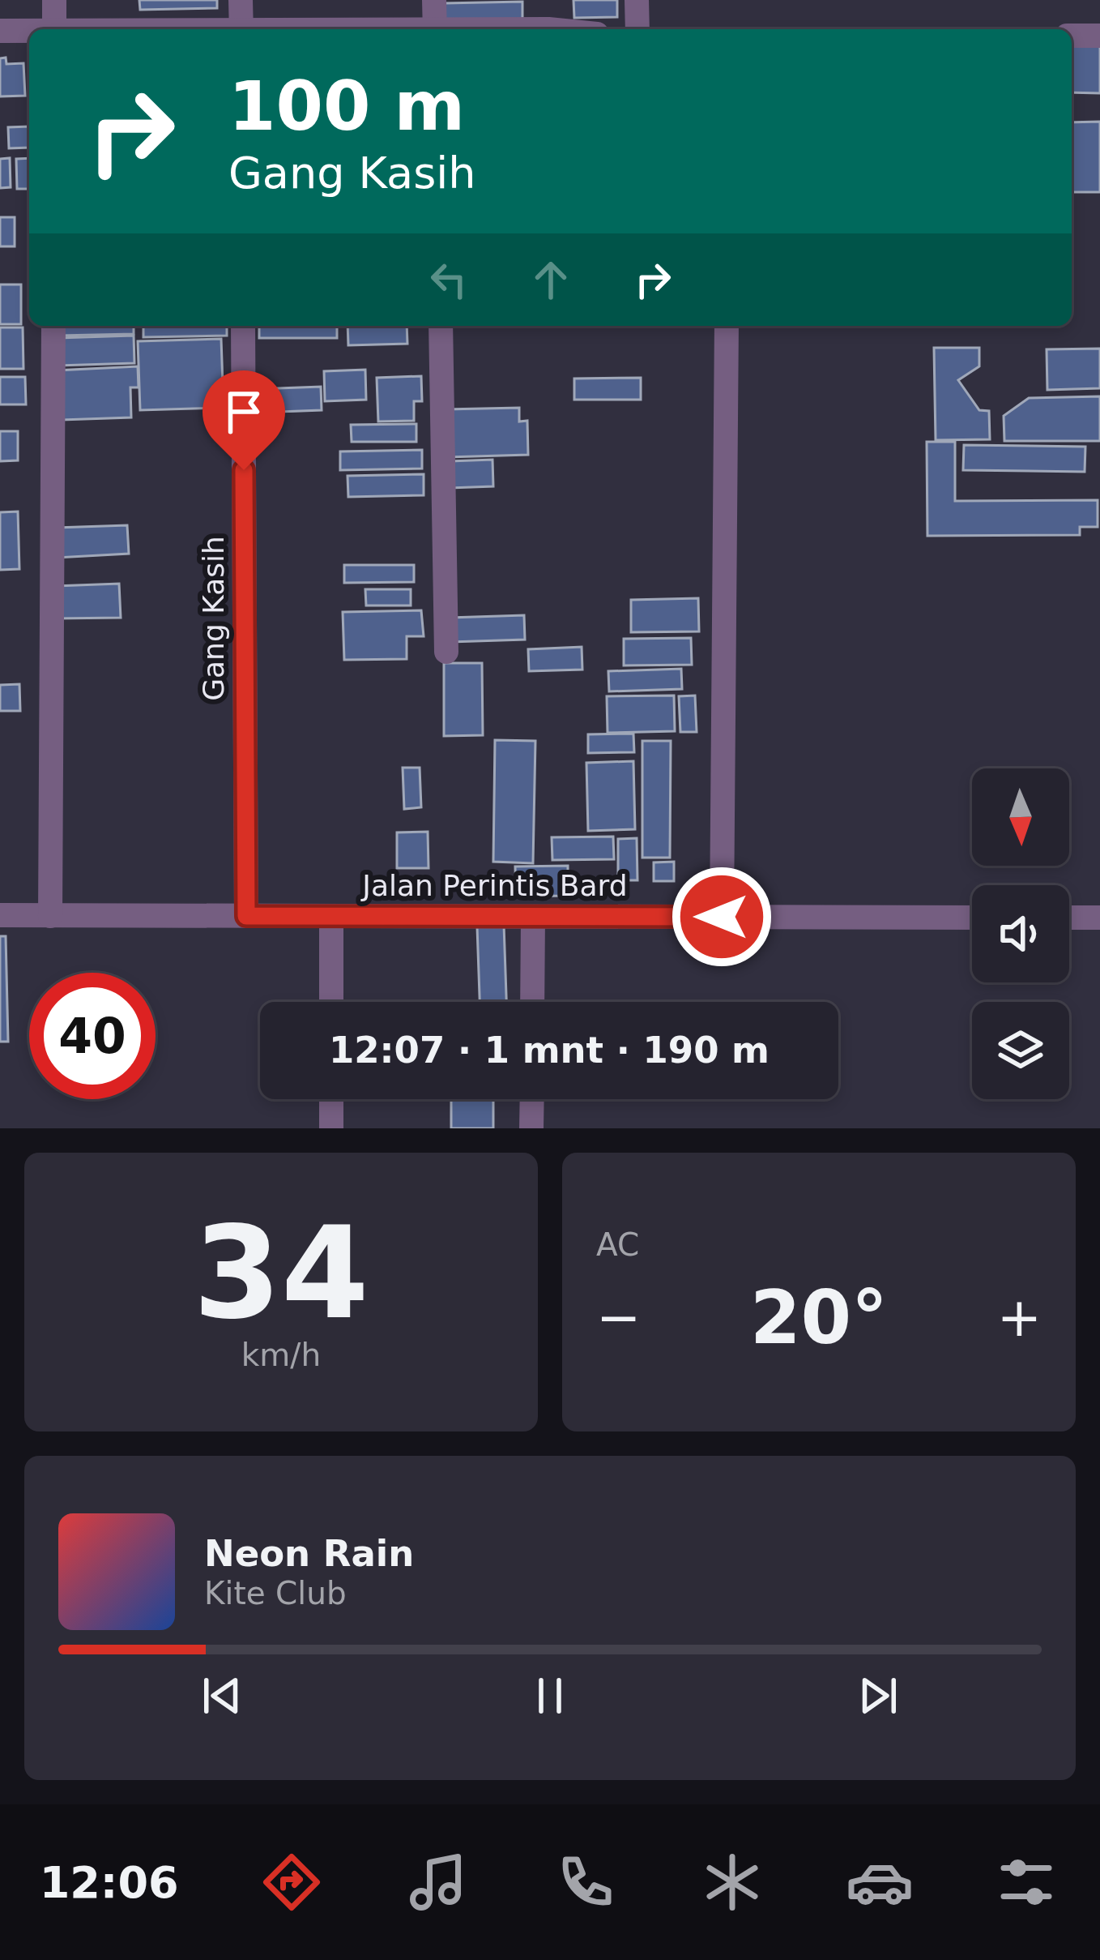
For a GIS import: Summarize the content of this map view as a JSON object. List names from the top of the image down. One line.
{"streets":{"street":["Gang Kasih","Jalan Perintis Bard"]},"crossings":[["Gang Kasih","Jalan Perintis Bard"]],"north":"bottom","page":{"turn":["100 m","Gang Kasih"],"limit":"40","trip":"12:07 · 1 mnt · 190 m","tile":[["34","km/h"],"AC"],"heat":["−","20°","+"],"song":["Neon Rain","Kite Club"],"tabs":"12:06"}}
